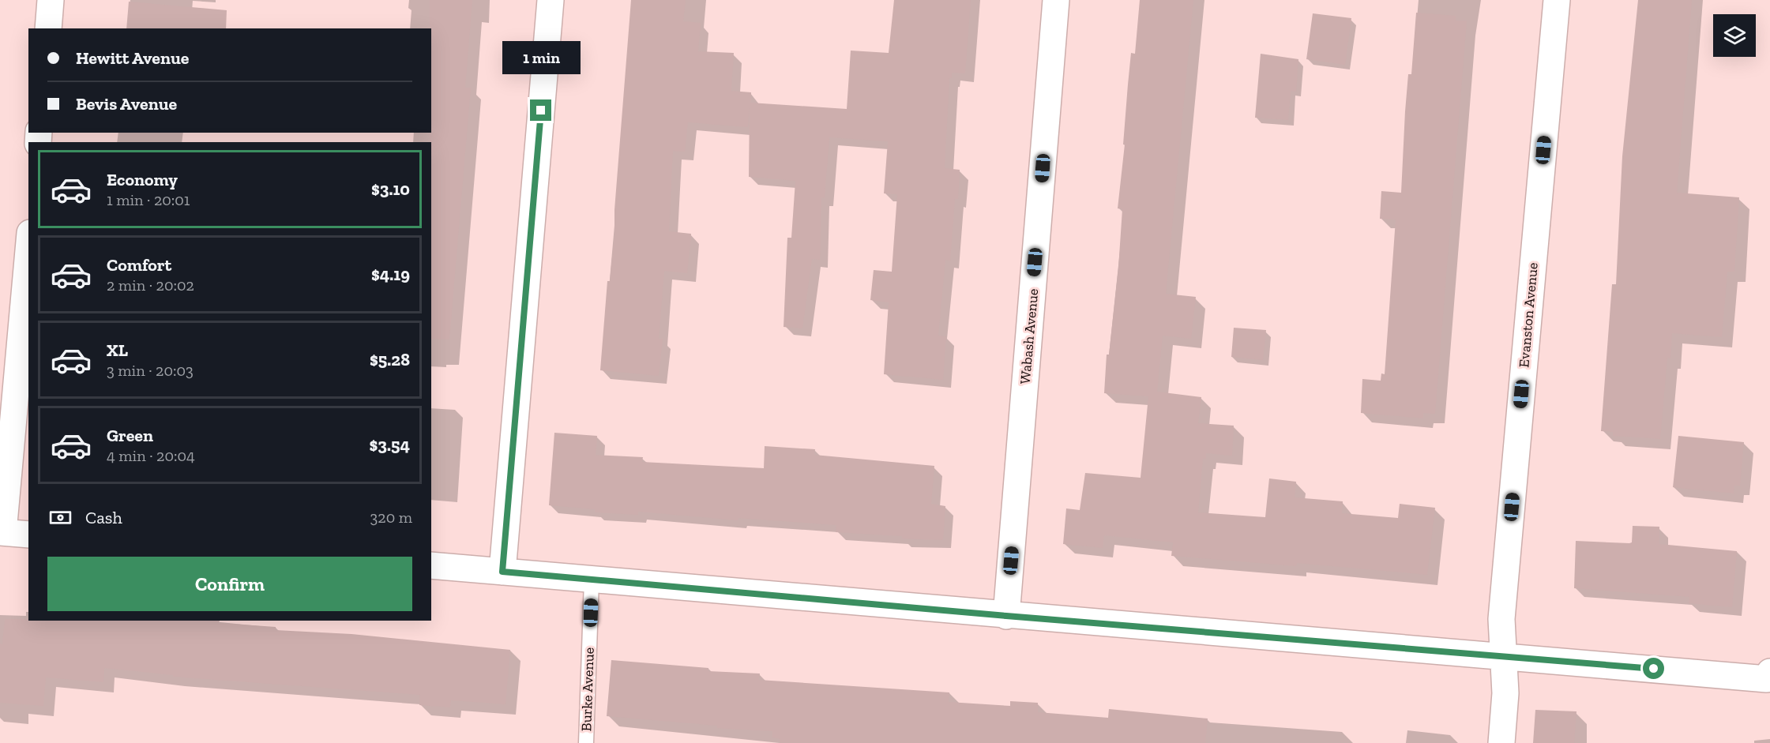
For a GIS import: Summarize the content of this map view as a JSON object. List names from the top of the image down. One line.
{"streets":{"street":["Evanston Avenue","Wabash Avenue"],"lane":["Burke Avenue"]},"page":{"banner":["Hewitt Avenue","Bevis Avenue"],"bubble":"1 min","list":[{"name":"Economy","note":"1 min · 20:01","value":"$3.10"},{"name":"Comfort","note":"2 min · 20:02","value":"$4.19"},{"name":"XL","note":"3 min · 20:03","value":"$5.28"},{"name":"Green","note":"4 min · 20:04","value":"$3.54"}],"pay":["Cash","320 m"],"buttons":"Confirm"}}
